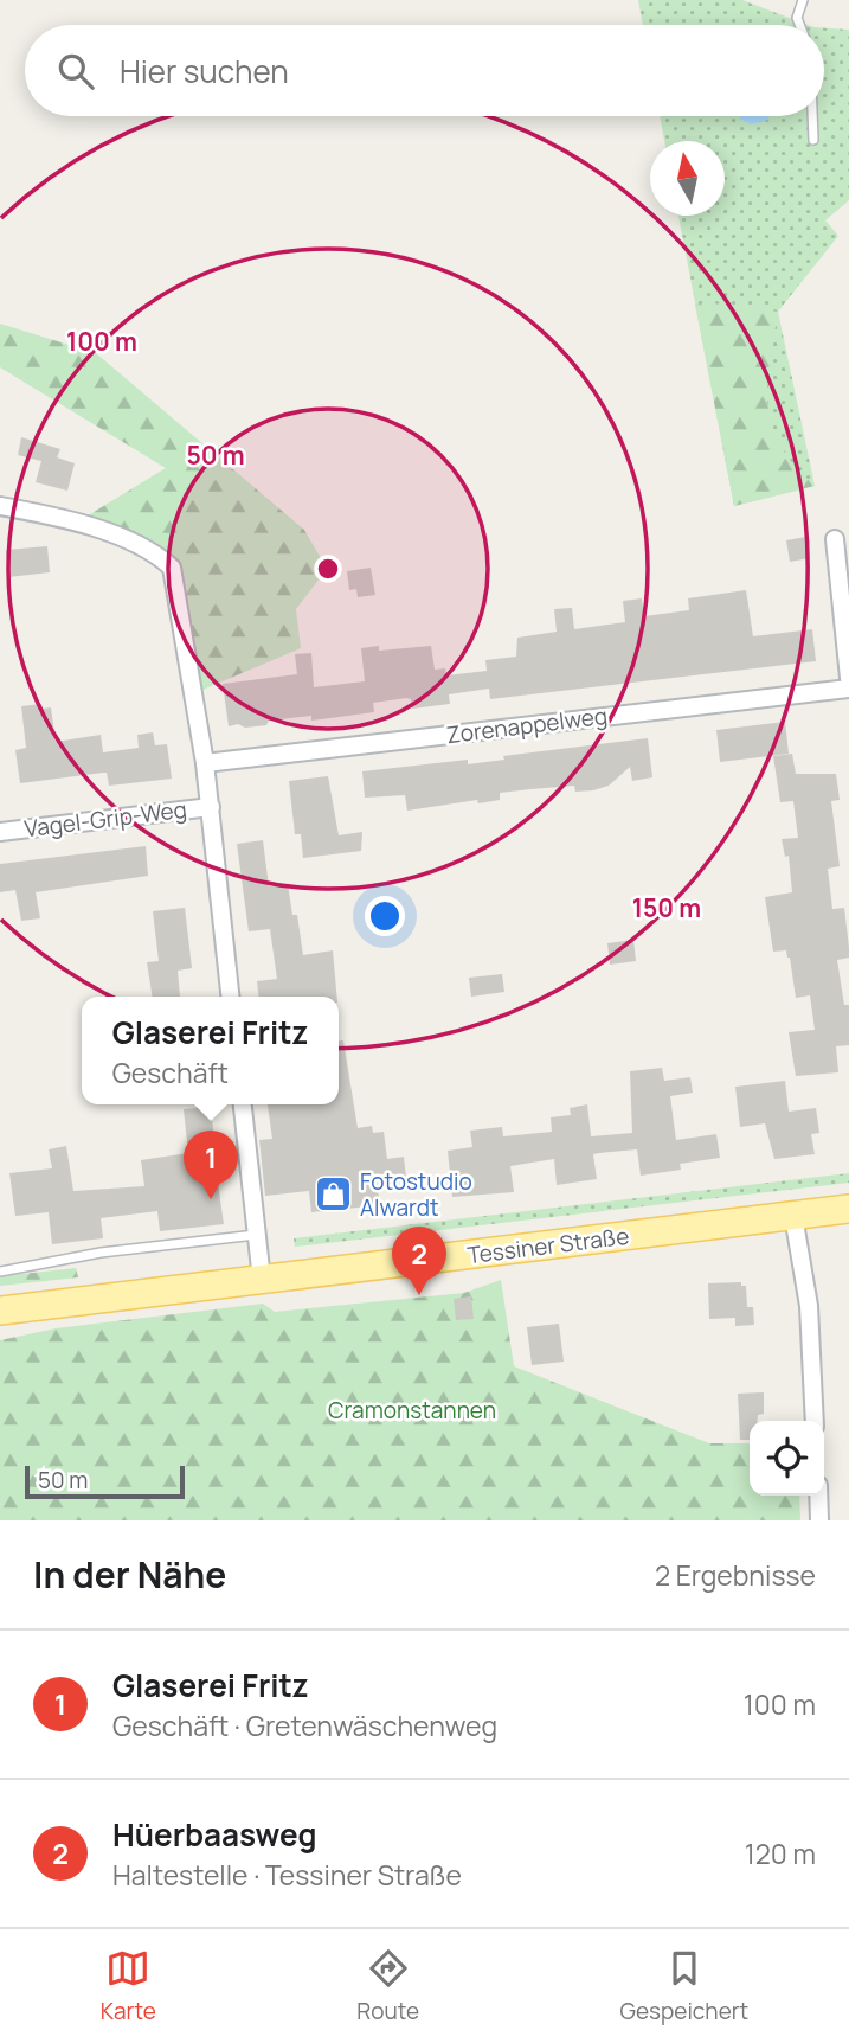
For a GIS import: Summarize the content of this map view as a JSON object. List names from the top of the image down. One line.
{"streets":{"main road":["Tessiner Straße"],"street":["Zorenappelweg","Vagel-Grip-Weg"]},"parks":["Cramonstannen"],"places":{"shop":["Fotostudio Alwardt"]},"scale_bar":"50 m","north":"top","page":{"search":"Hier suchen","popup":["Glaserei Fritz","Geschäft"],"pins":["1","2"],"scale":"50 m","heading":["In der Nähe","2 Ergebnisse"],"list":[{"mark":"1","name":"Glaserei Fritz","note":"Geschäft · Gretenwäschenweg","value":"100 m"},{"mark":"2","name":"Hüerbaasweg","note":"Haltestelle · Tessiner Straße","value":"120 m"}],"nav":["Karte","Route","Gespeichert"]},"rings":["100 m","50 m","150 m"]}
